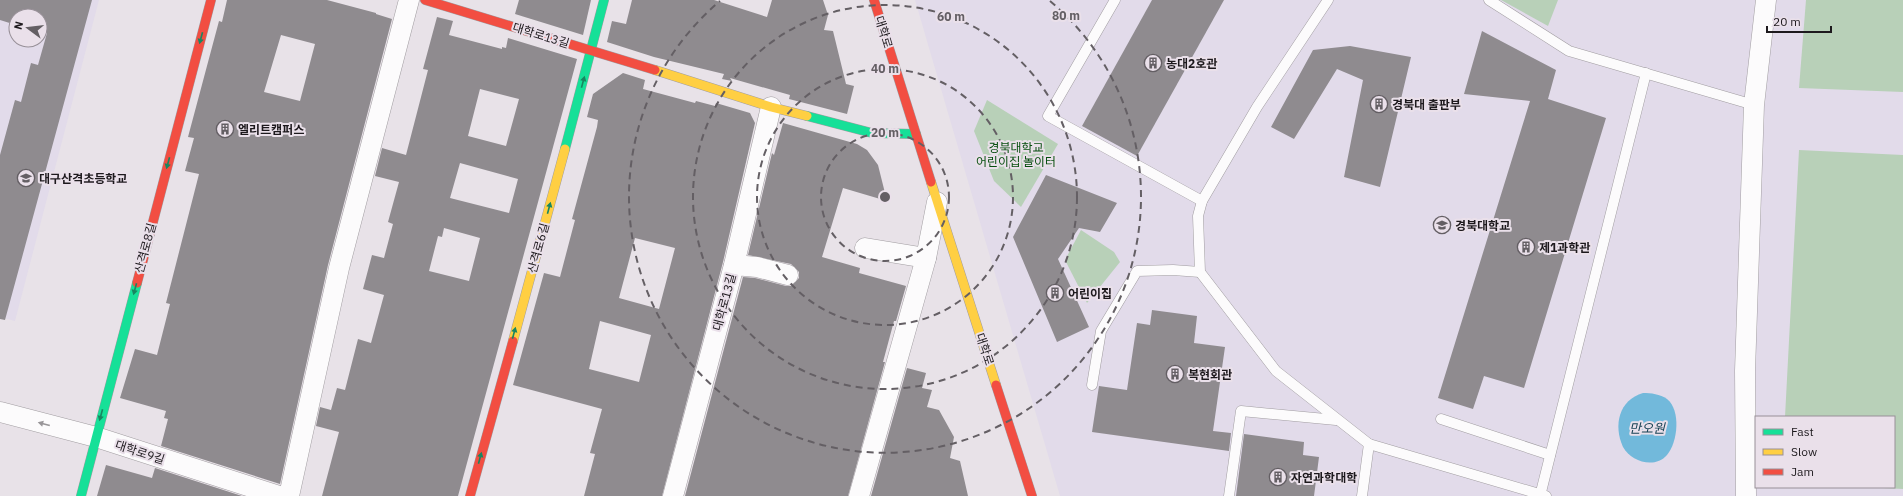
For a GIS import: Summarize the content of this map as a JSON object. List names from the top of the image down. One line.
{"streets":{"street":["대학로","대학로13길","산격로8길","산격로6길","대학로9길"]},"crossings":[["대학로","대학로13길"],["대학로13길","산격로6길"],["산격로8길","대학로9길"]],"one_way":["산격로8길","산격로6길"],"water":["만오원"],"parks":["경북대학교 어린이집 놀이터"],"places":{"building":["농대2호관","경북대 출판부","엘리트캠퍼스","제1과학관","어린이집","복현회관","자연과학대학"],"school or university":["대구산격초등학교","경북대학교"]},"legend":["Fast","Slow","Jam"],"scale_bar":"20 m","north":"left","rings":["80 m","60 m","40 m","20 m"]}
